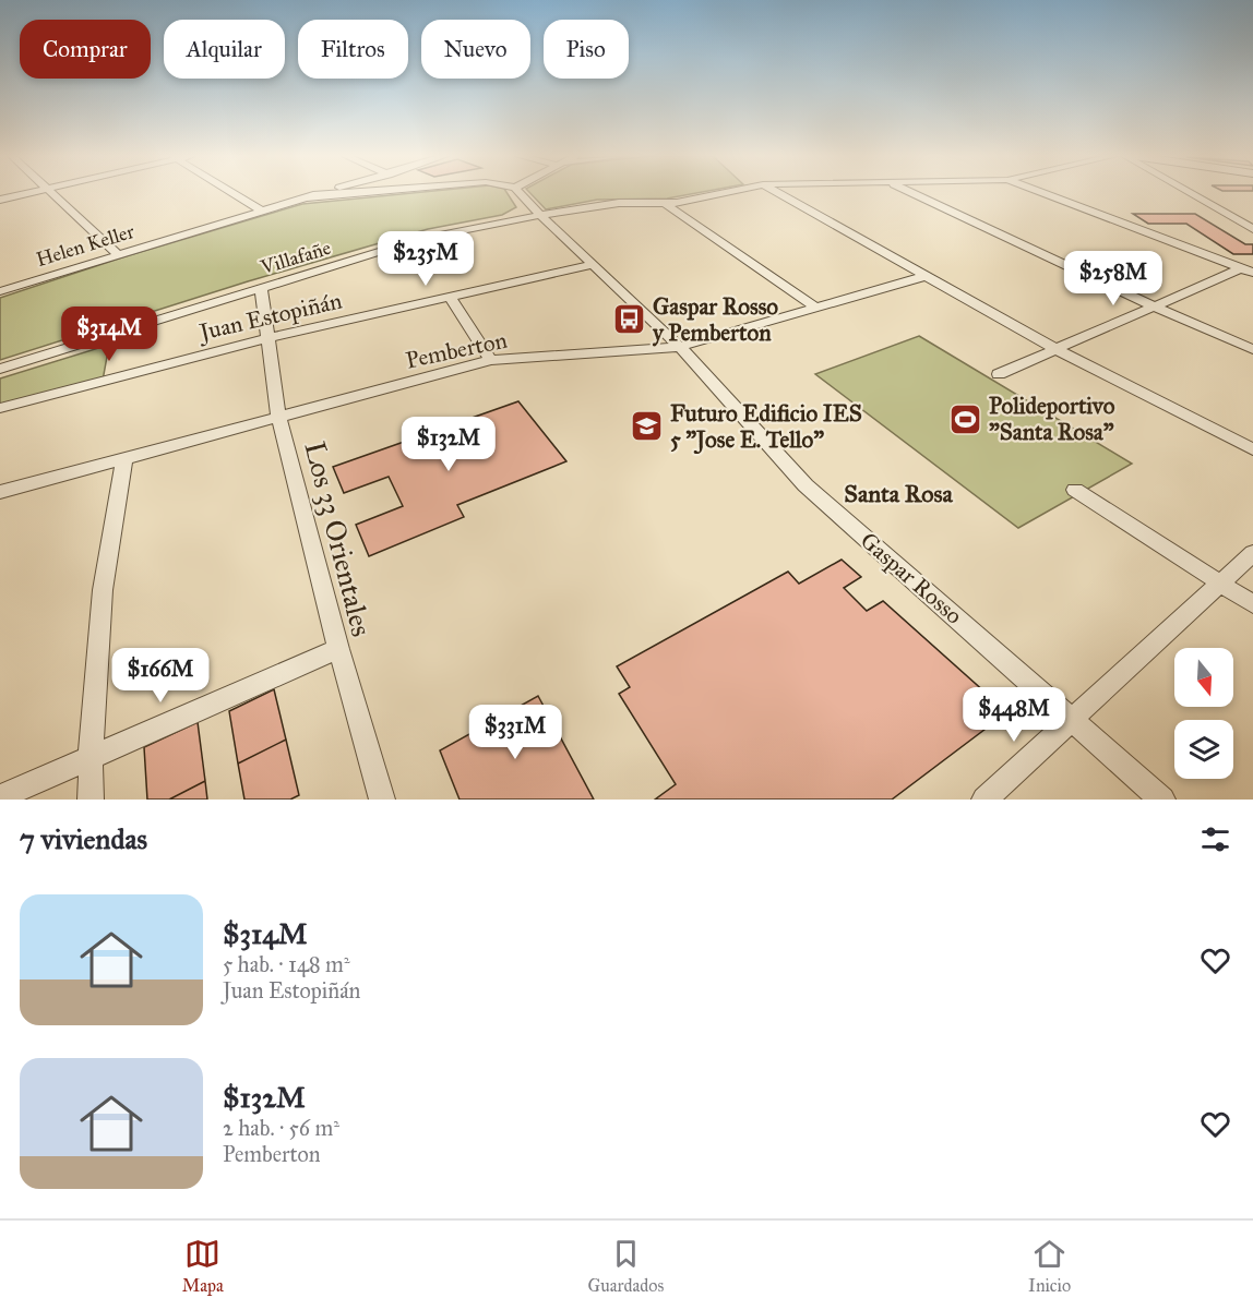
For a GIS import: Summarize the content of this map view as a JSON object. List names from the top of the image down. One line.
{"streets":{"street":["Helen Keller","Villafañe","Juan Estopiñán","Pemberton","Los 33 Orientales","Gaspar Rosso"]},"crossings":[["Villafañe","Los 33 Orientales"],["Villafañe","Gaspar Rosso"],["Juan Estopiñán","Los 33 Orientales"],["Juan Estopiñán","Gaspar Rosso"],["Pemberton","Los 33 Orientales"],["Pemberton","Gaspar Rosso"]],"districts":["Santa Rosa"],"places":{"bus stop":["Gaspar Rosso y Pemberton"],"sports":["Polideportivo \"Santa Rosa\""],"school or university":["Futuro Edificio IES 5 \"Jose E. Tello\""]},"north":"bottom","page":{"chip":["Comprar","Alquilar","Filtros","Nuevo","Piso"],"price":["$235M","$258M","$314M","$132M","$166M","$448M","$331M"],"heading":"7 viviendas","list":[{"name":"$314M","note":"5 hab. · 148 m² · Juan Estopiñán"},{"name":"$132M","note":"2 hab. · 56 m² · Pemberton"}],"tabs":["Mapa","Guardados","Inicio"]}}
